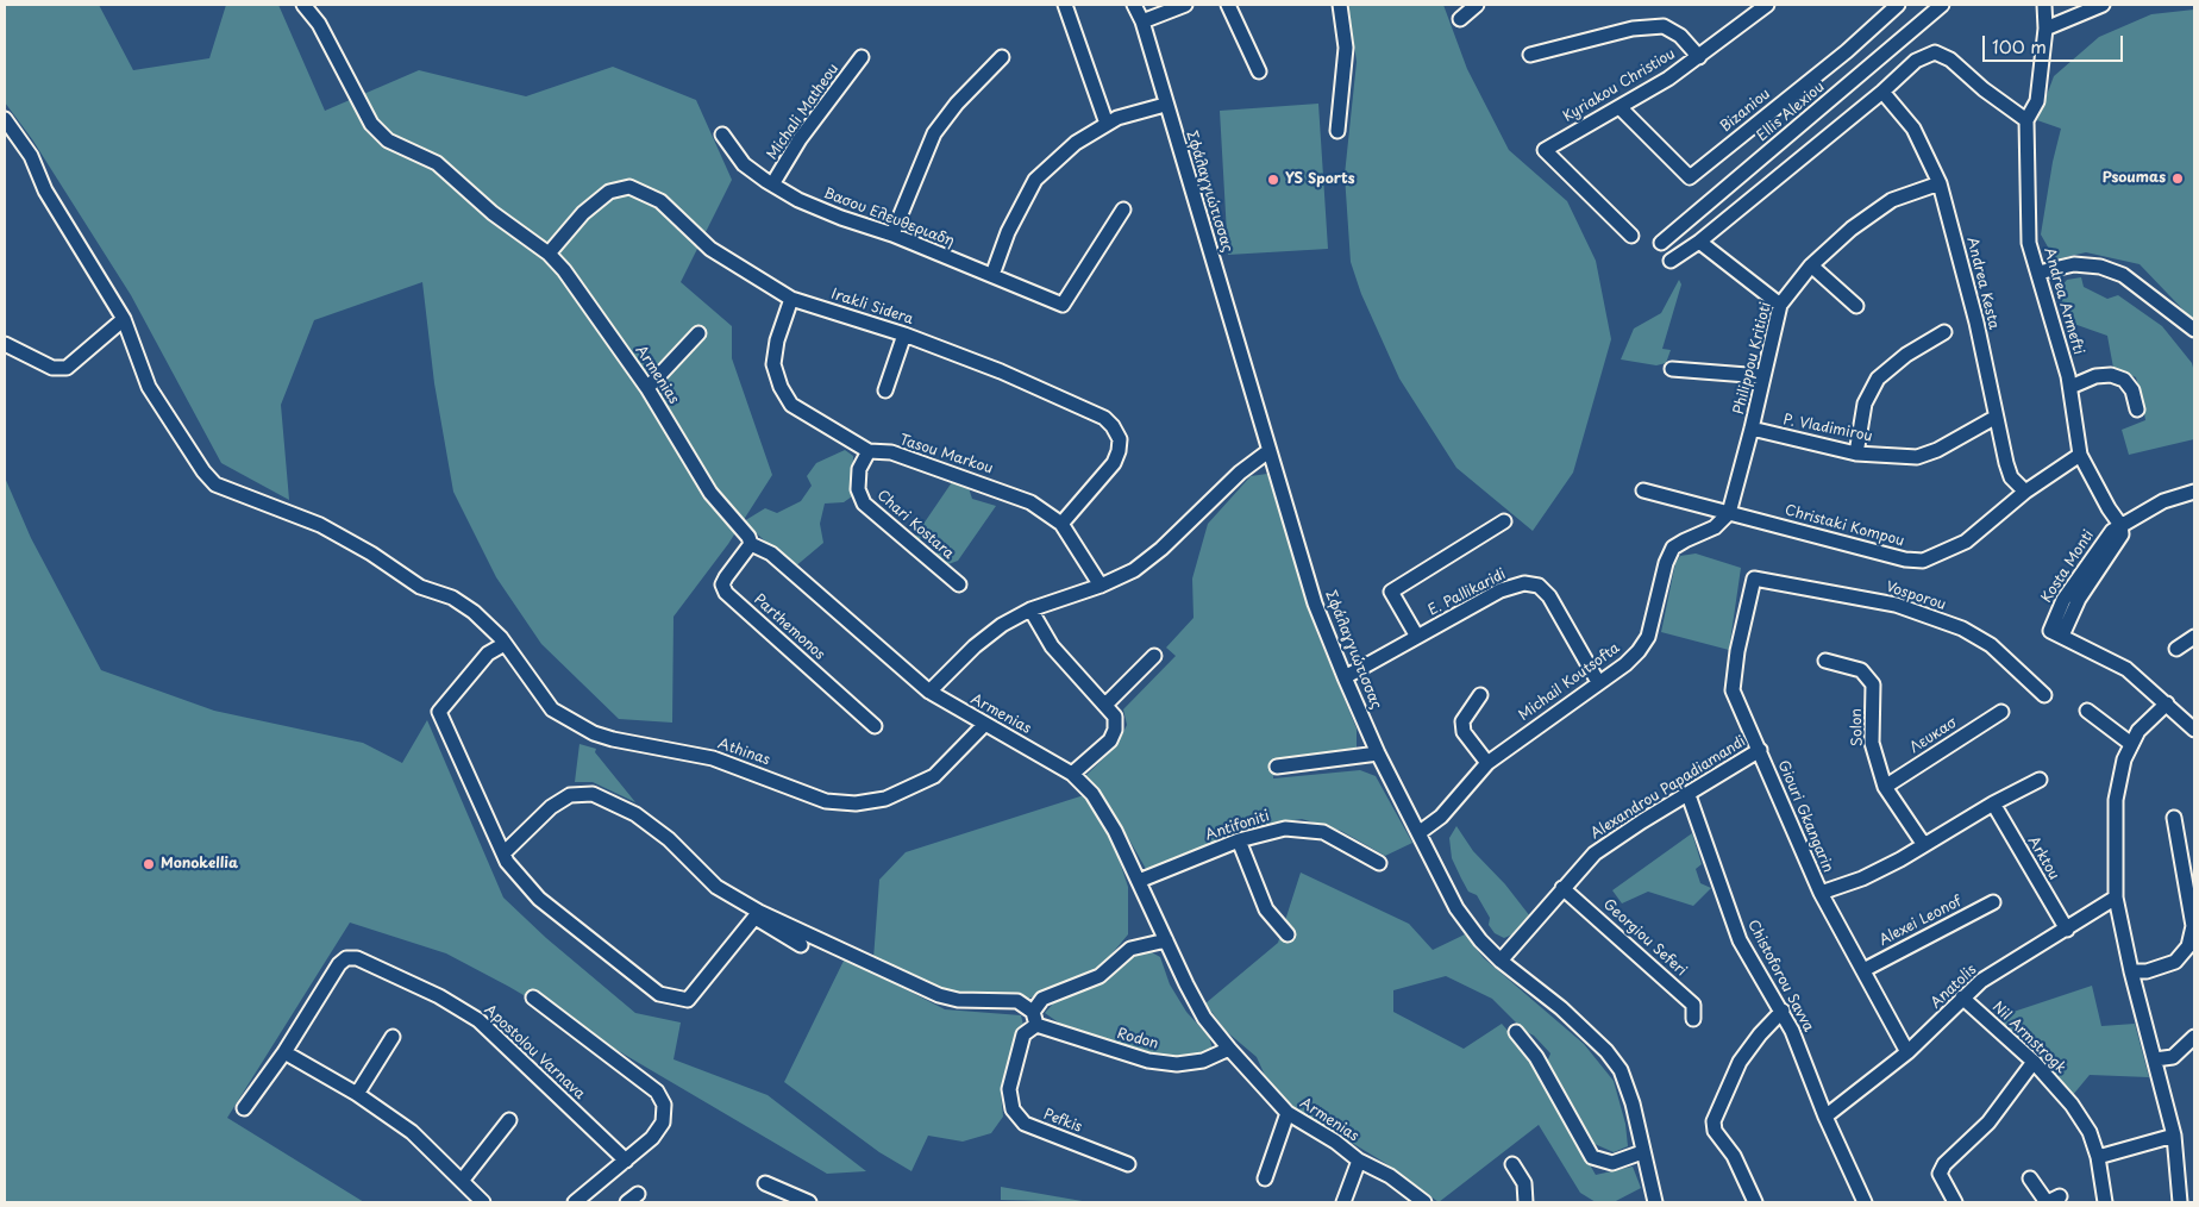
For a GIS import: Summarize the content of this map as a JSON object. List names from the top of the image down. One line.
{"streets":{"street":["Kyriakou Christiou","Bizaniou","Michali Matheou","Ellis Alexiou","Σφάλαγγιώτισσας","Βασου Ελευθεριαδη","Andrea Kesta","Andrea Armefti","Irakli Sidera","Philippou Kritioti","Armenias","P. Vladimirou","Tasou Markou","Chari Kostara","Christaki Kompou","Kosta Monti","E. Pallikaridi","Vosporou","Parthemonos","Michail Koutsofta","Solon","Λευκασ","Athinas","Alexandrou Papadiamandi","Giouri Gkangarin","Antifoniti","Arktou","Alexei Leonof","Georgiou Seferi","Chistoforou Savva","Anatolis","Nil Armstrogk","Rodon","Apostolou Varnava","Pefkis"]},"crossings":[["Kyriakou Christiou","Bizaniou"],["Michali Matheou","Βασου Ελευθεριαδη"],["Σφάλαγγιώτισσας","E. Pallikaridi"],["Σφάλαγγιώτισσας","Michail Koutsofta"],["Σφάλαγγιώτισσας","Alexandrou Papadiamandi"],["Andrea Kesta","Philippou Kritioti"],["Andrea Kesta","P. Vladimirou"],["Andrea Kesta","Christaki Kompou"],["Andrea Armefti","Christaki Kompou"],["Andrea Armefti","Kosta Monti"],["Irakli Sidera","Armenias"],["Irakli Sidera","Tasou Markou"],["Philippou Kritioti","P. Vladimirou"],["Philippou Kritioti","Christaki Kompou"],["Philippou Kritioti","Michail Koutsofta"],["Armenias","Parthemonos"],["Armenias","Athinas"],["Armenias","Antifoniti"],["Armenias","Rodon"],["Armenias","Pefkis"],["Tasou Markou","Chari Kostara"],["Christaki Kompou","Michail Koutsofta"],["E. Pallikaridi","Michail Koutsofta"],["Vosporou","Giouri Gkangarin"],["Solon","Λευκασ"],["Alexandrou Papadiamandi","Giouri Gkangarin"],["Alexandrou Papadiamandi","Georgiou Seferi"],["Alexandrou Papadiamandi","Chistoforou Savva"],["Giouri Gkangarin","Alexei Leonof"],["Giouri Gkangarin","Anatolis"],["Arktou","Anatolis"],["Chistoforou Savva","Anatolis"],["Anatolis","Nil Armstrogk"],["Rodon","Pefkis"]],"places":["Psoumas","YS Sports","Monokellia"],"scale_bar":"100 m"}
